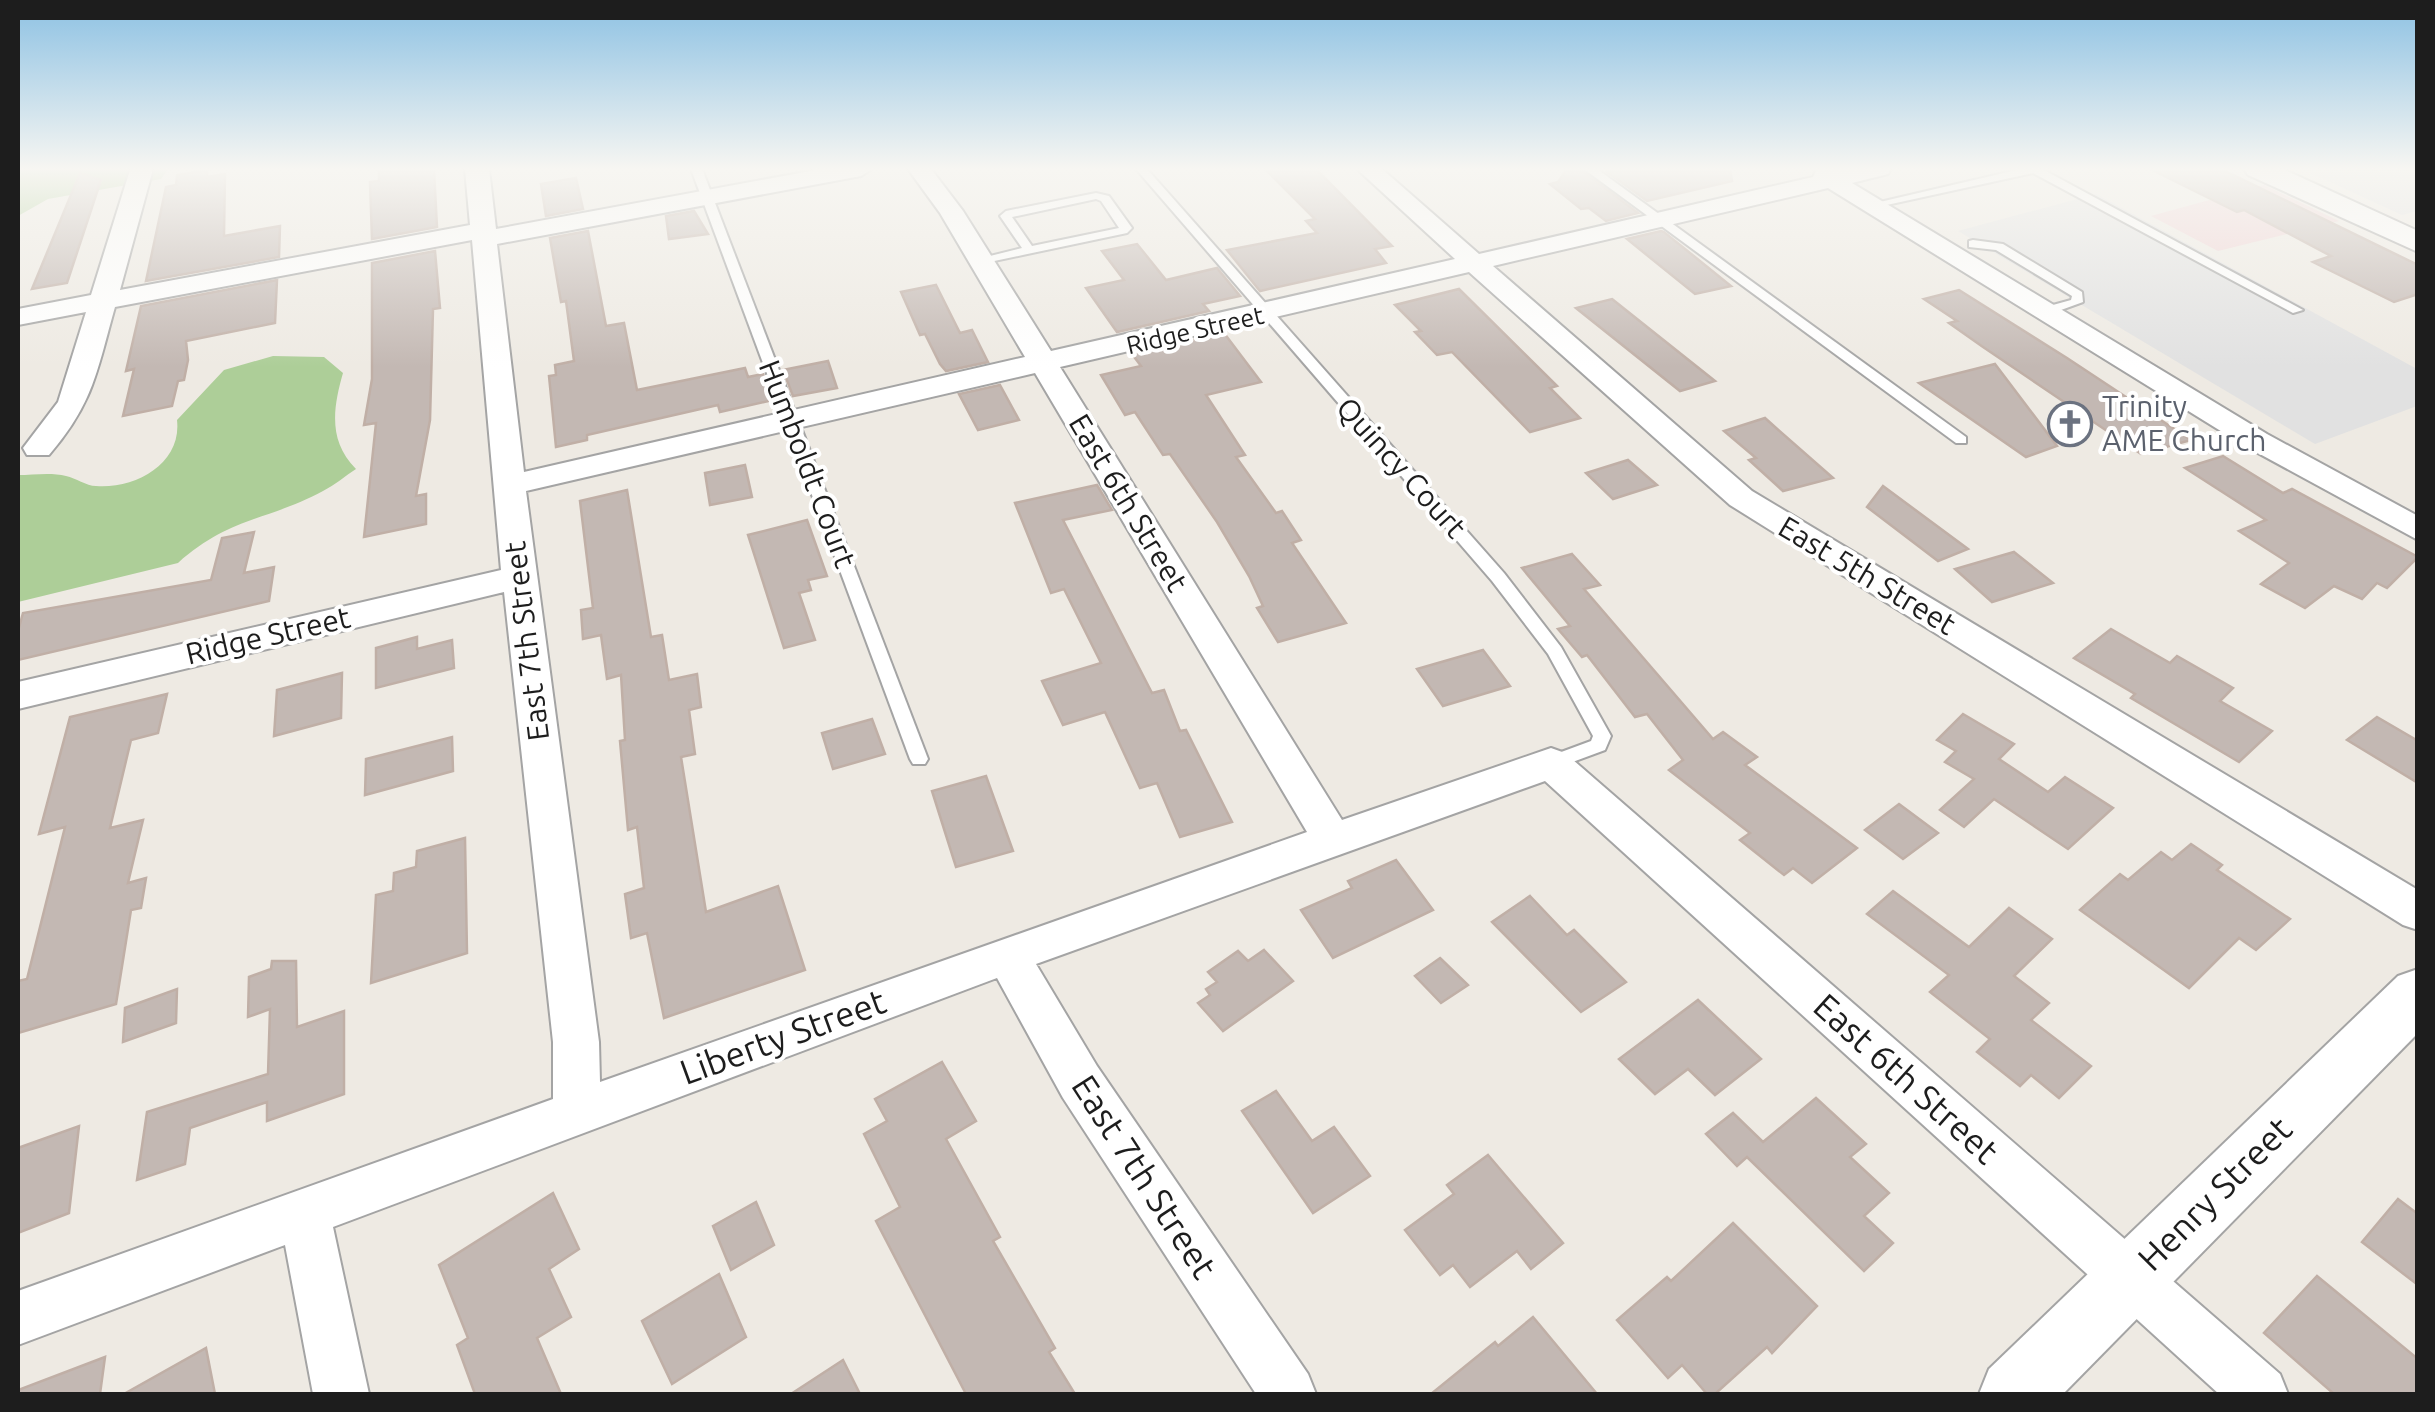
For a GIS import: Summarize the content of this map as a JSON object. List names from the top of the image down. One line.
{"streets":{"street":["Ridge Street","East 6th Street","East 5th Street","East 7th Street","Liberty Street","Henry Street"],"lane":["Humboldt Court","Quincy Court"]},"crossings":[["Ridge Street","Humboldt Court"],["Ridge Street","Quincy Court"],["Ridge Street","East 6th Street"],["Ridge Street","East 5th Street"],["Ridge Street","East 7th Street"],["Quincy Court","East 6th Street"],["Quincy Court","Liberty Street"],["East 6th Street","Liberty Street"],["East 6th Street","Henry Street"],["East 7th Street","Liberty Street"]],"places":{"church":["Trinity AME Church"]}}
